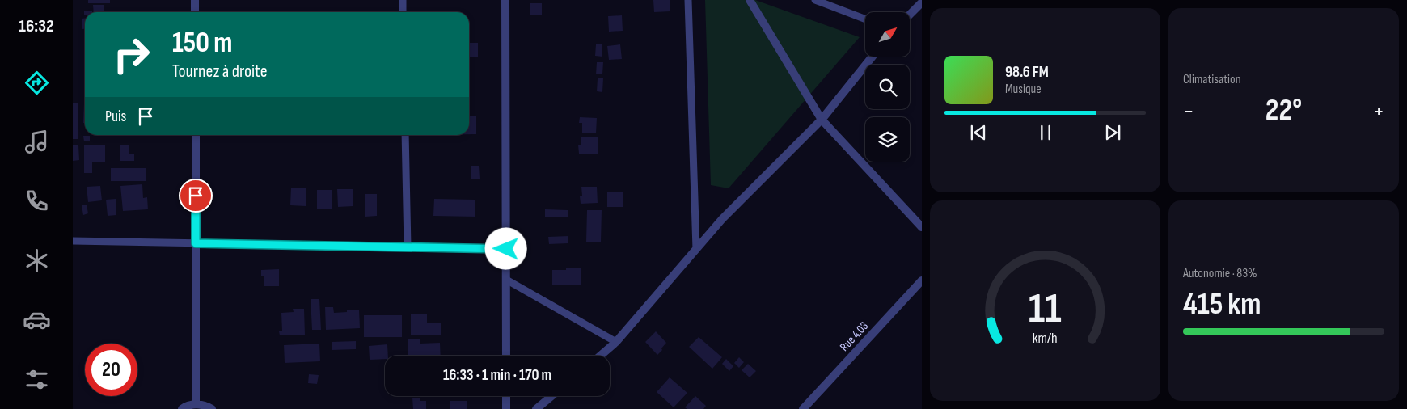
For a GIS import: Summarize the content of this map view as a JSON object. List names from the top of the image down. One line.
{"streets":{"street":["Rue 4.03"]},"north":"top right","page":{"tabs":"16:32","tile":["Climatisation",["Autonomie · 83%","415 km"]],"turn":["150 m","Tournez à droite"],"song":["98.6 FM","Musique"],"heat":["−","22°","+"],"then":"Puis","limit":"20","trip":"16:33 · 1 min · 170 m","gauge":["11","km/h"]}}
